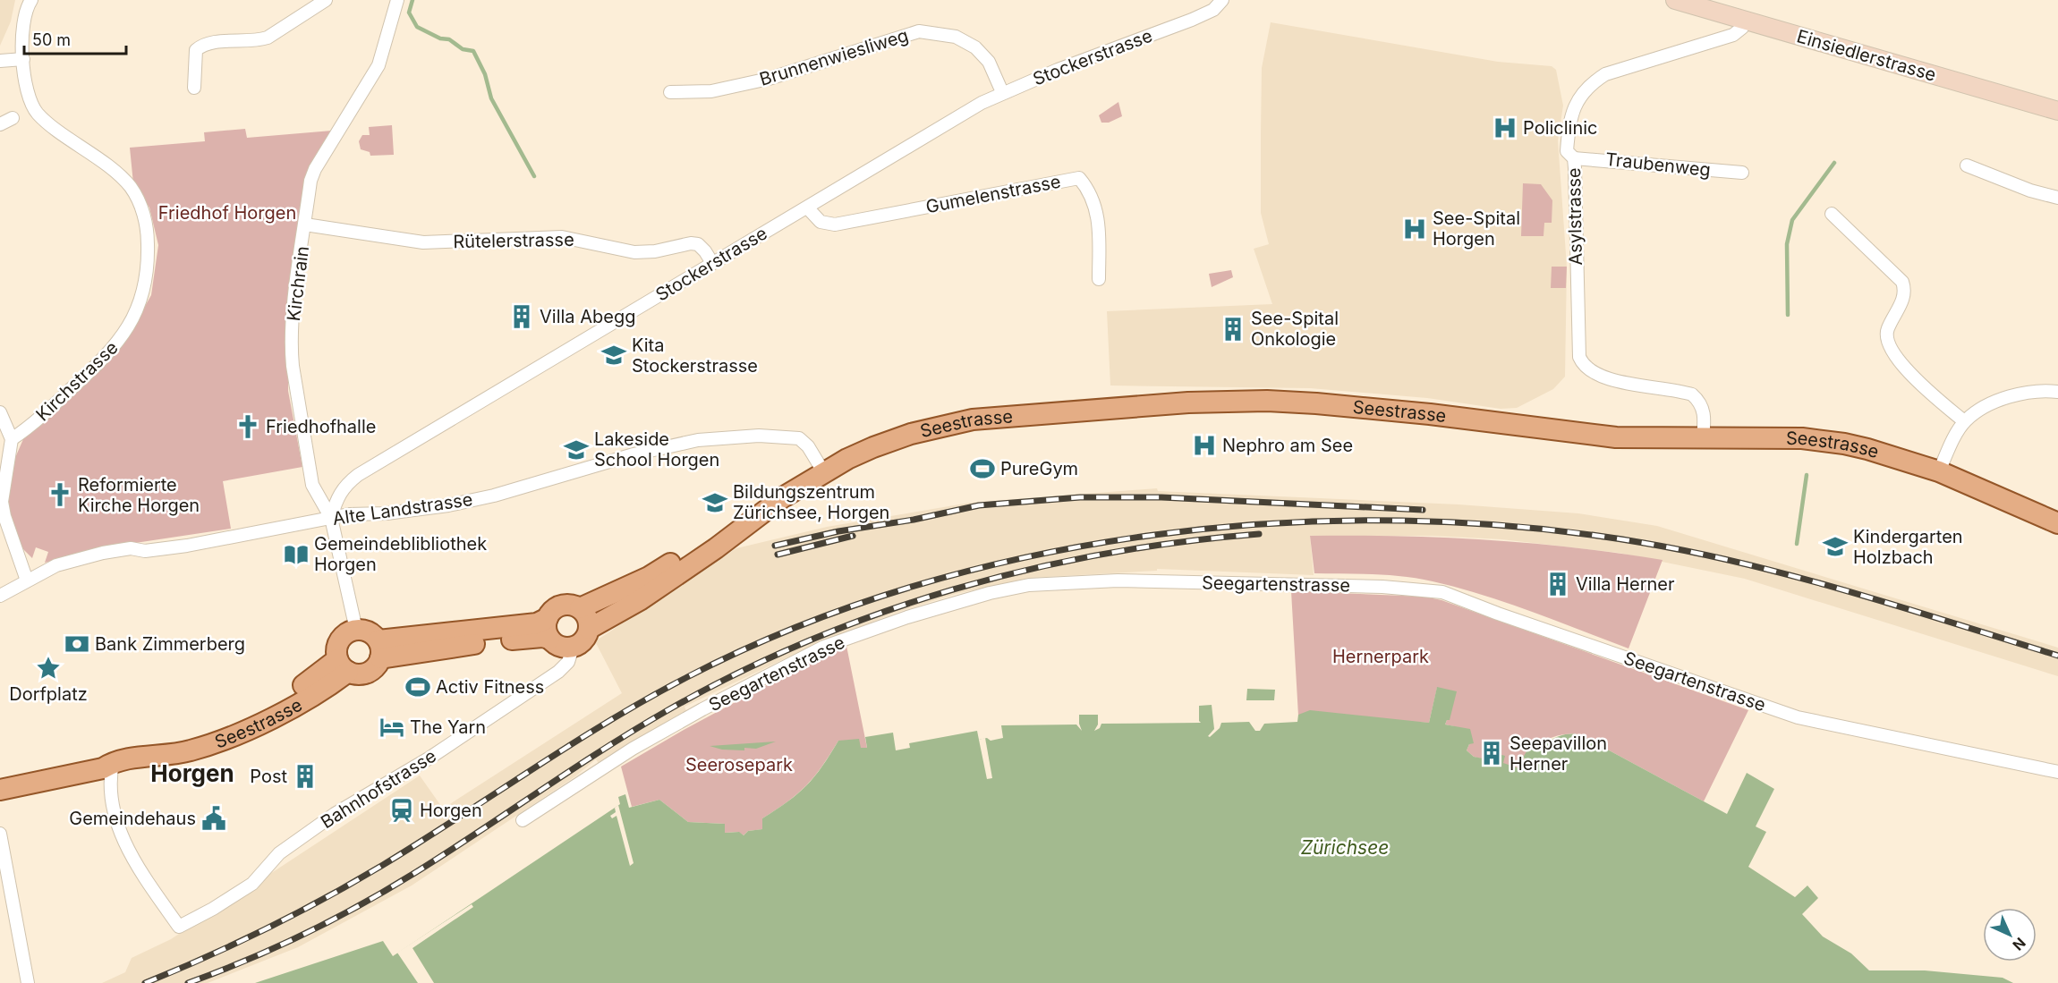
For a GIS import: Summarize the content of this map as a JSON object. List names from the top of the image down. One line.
{"streets":{"main road":["Einsiedlerstrasse","Seestrasse"],"street":["Brunnenwiesliweg","Stockerstrasse","Traubenweg","Gumelenstrasse","Asylstrasse","Rütelerstrasse","Kirchrain","Kirchstrasse","Alte Landstrasse","Seegartenstrasse","Bahnhofstrasse"]},"crossings":[["Einsiedlerstrasse","Asylstrasse"],["Brunnenwiesliweg","Stockerstrasse"],["Stockerstrasse","Gumelenstrasse"],["Stockerstrasse","Rütelerstrasse"],["Stockerstrasse","Kirchrain"],["Stockerstrasse","Alte Landstrasse"],["Traubenweg","Asylstrasse"],["Asylstrasse","Seestrasse"],["Rütelerstrasse","Kirchrain"],["Kirchrain","Alte Landstrasse"],["Seestrasse","Alte Landstrasse"],["Seestrasse","Bahnhofstrasse"]],"districts":["Horgen"],"water":["Zürichsee"],"parks":["Friedhof Horgen","Hernerpark","Seerosepark"],"places":{"hospital":["Policlinic","See-Spital Horgen","Nephro am See"],"building":["Villa Abegg","See-Spital Onkologie","Villa Herner","Seepavillon Herner","Post"],"school or university":["Kita Stockerstrasse","Lakeside School Horgen","Bildungszentrum Zürichsee, Horgen","Kindergarten Holzbach"],"church":["Friedhofhalle","Reformierte Kirche Horgen"],"sports":["PureGym","Activ Fitness"],"library":["Gemeindeblibliothek Horgen"],"bank":["Bank Zimmerberg"],"place":["Dorfplatz"],"hotel":["The Yarn"],"station":["Horgen"],"public building":["Gemeindehaus"]},"scale_bar":"50 m","north":"bottom right"}
